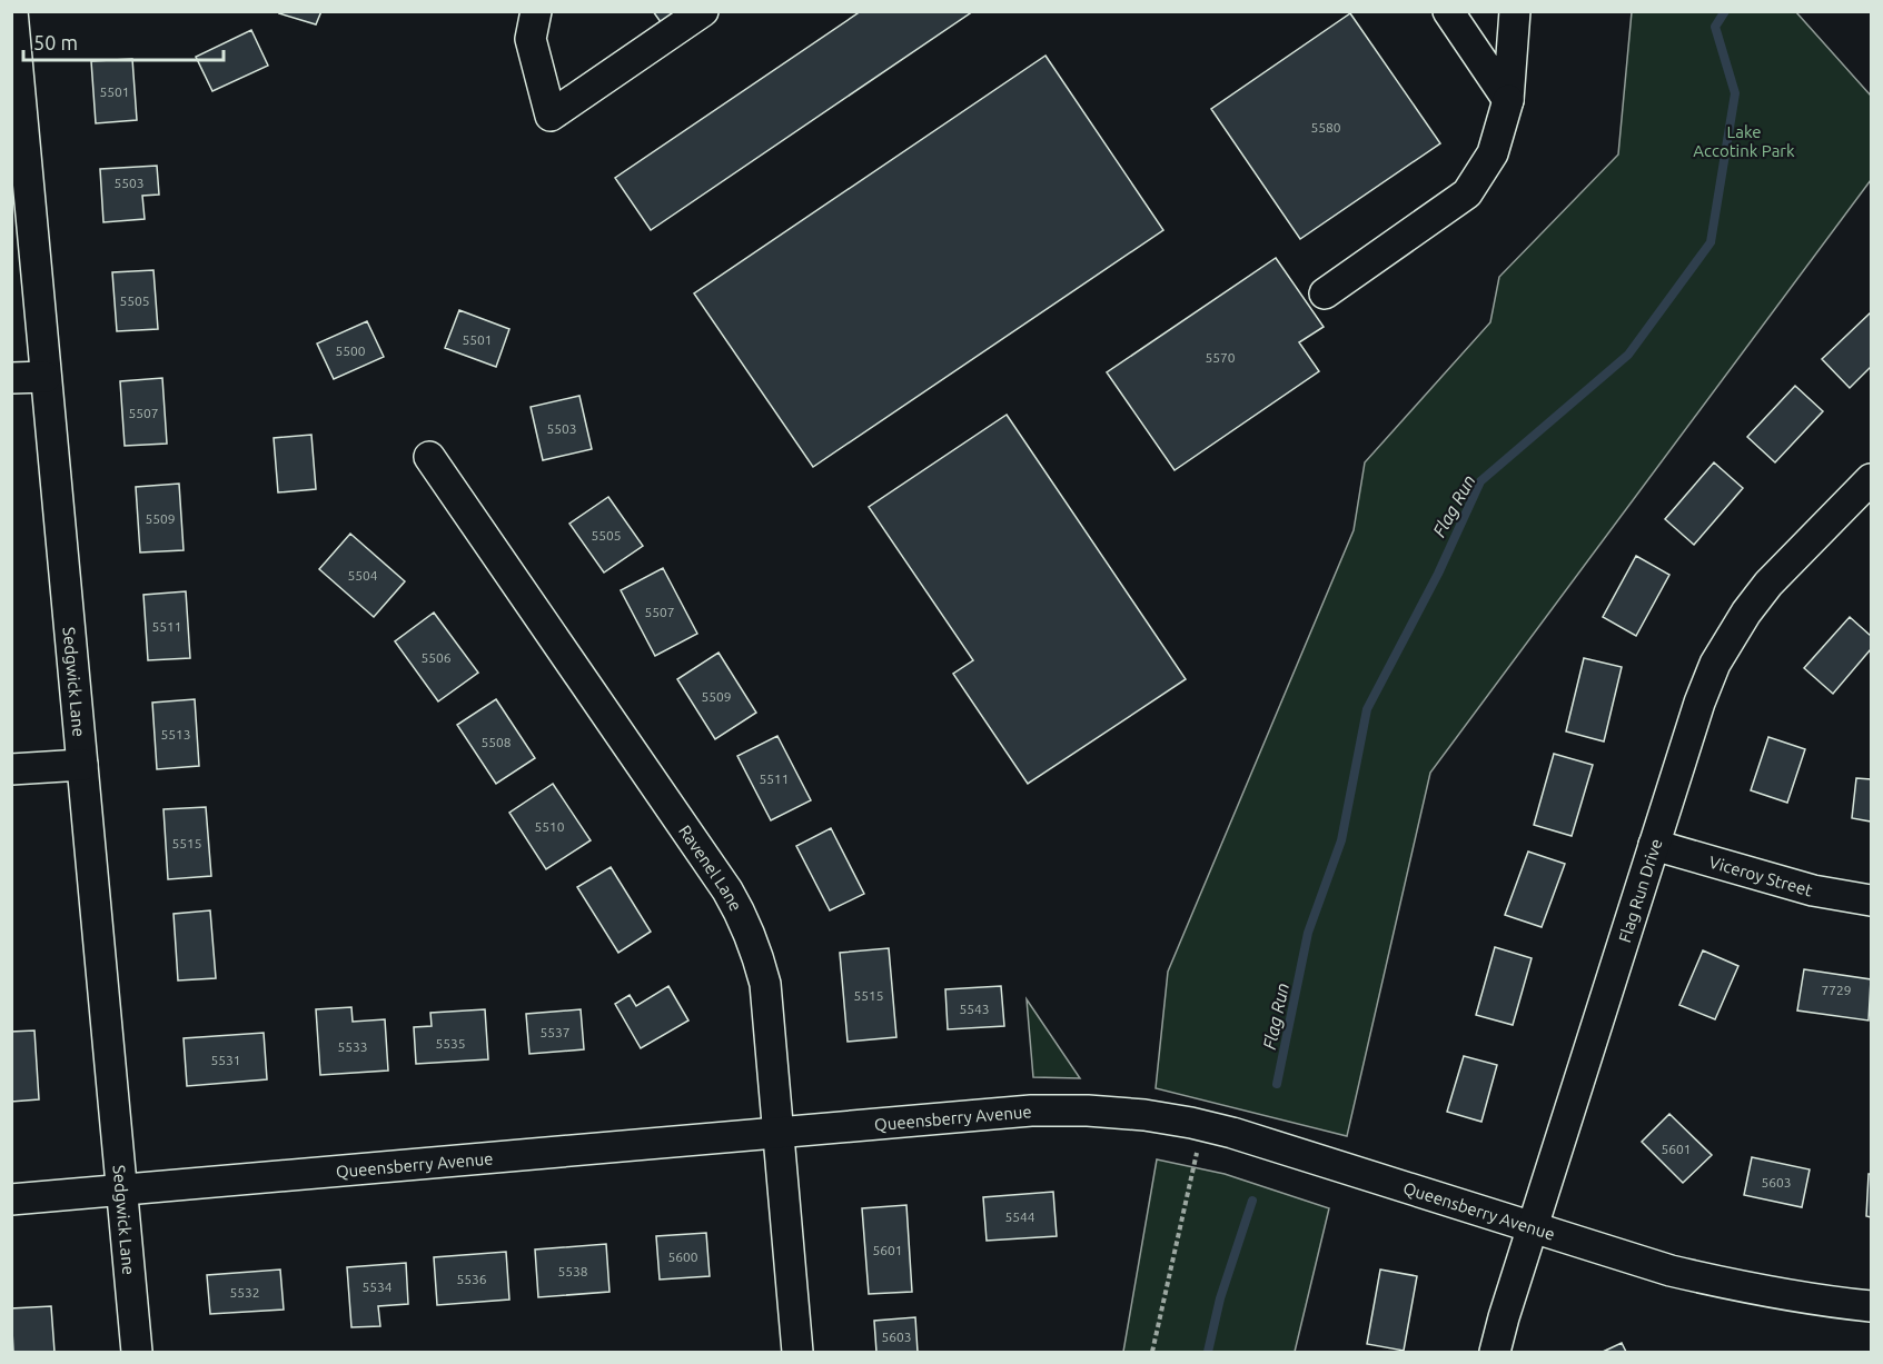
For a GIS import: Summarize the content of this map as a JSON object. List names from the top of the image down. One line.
{"streets":{"street":["Sedgwick Lane","Ravenel Lane","Viceroy Street","Flag Run Drive","Queensberry Avenue"]},"crossings":[["Sedgwick Lane","Queensberry Avenue"],["Ravenel Lane","Queensberry Avenue"],["Viceroy Street","Flag Run Drive"],["Flag Run Drive","Queensberry Avenue"]],"water":["Flag Run"],"parks":["Lake Accotink Park"],"house_numbers":["5501","5580","5503","5505","5501","5500","5570","5507","5503","5509","5505","5504","5507","5511","5506","5509","5513","5508","5511","5510","5515","7729","5515","5543","5537","5535","5533","5531","5601","5603","5544","5601","5600","5538","5536","5534","5532","5603"],"scale_bar":"50 m"}
